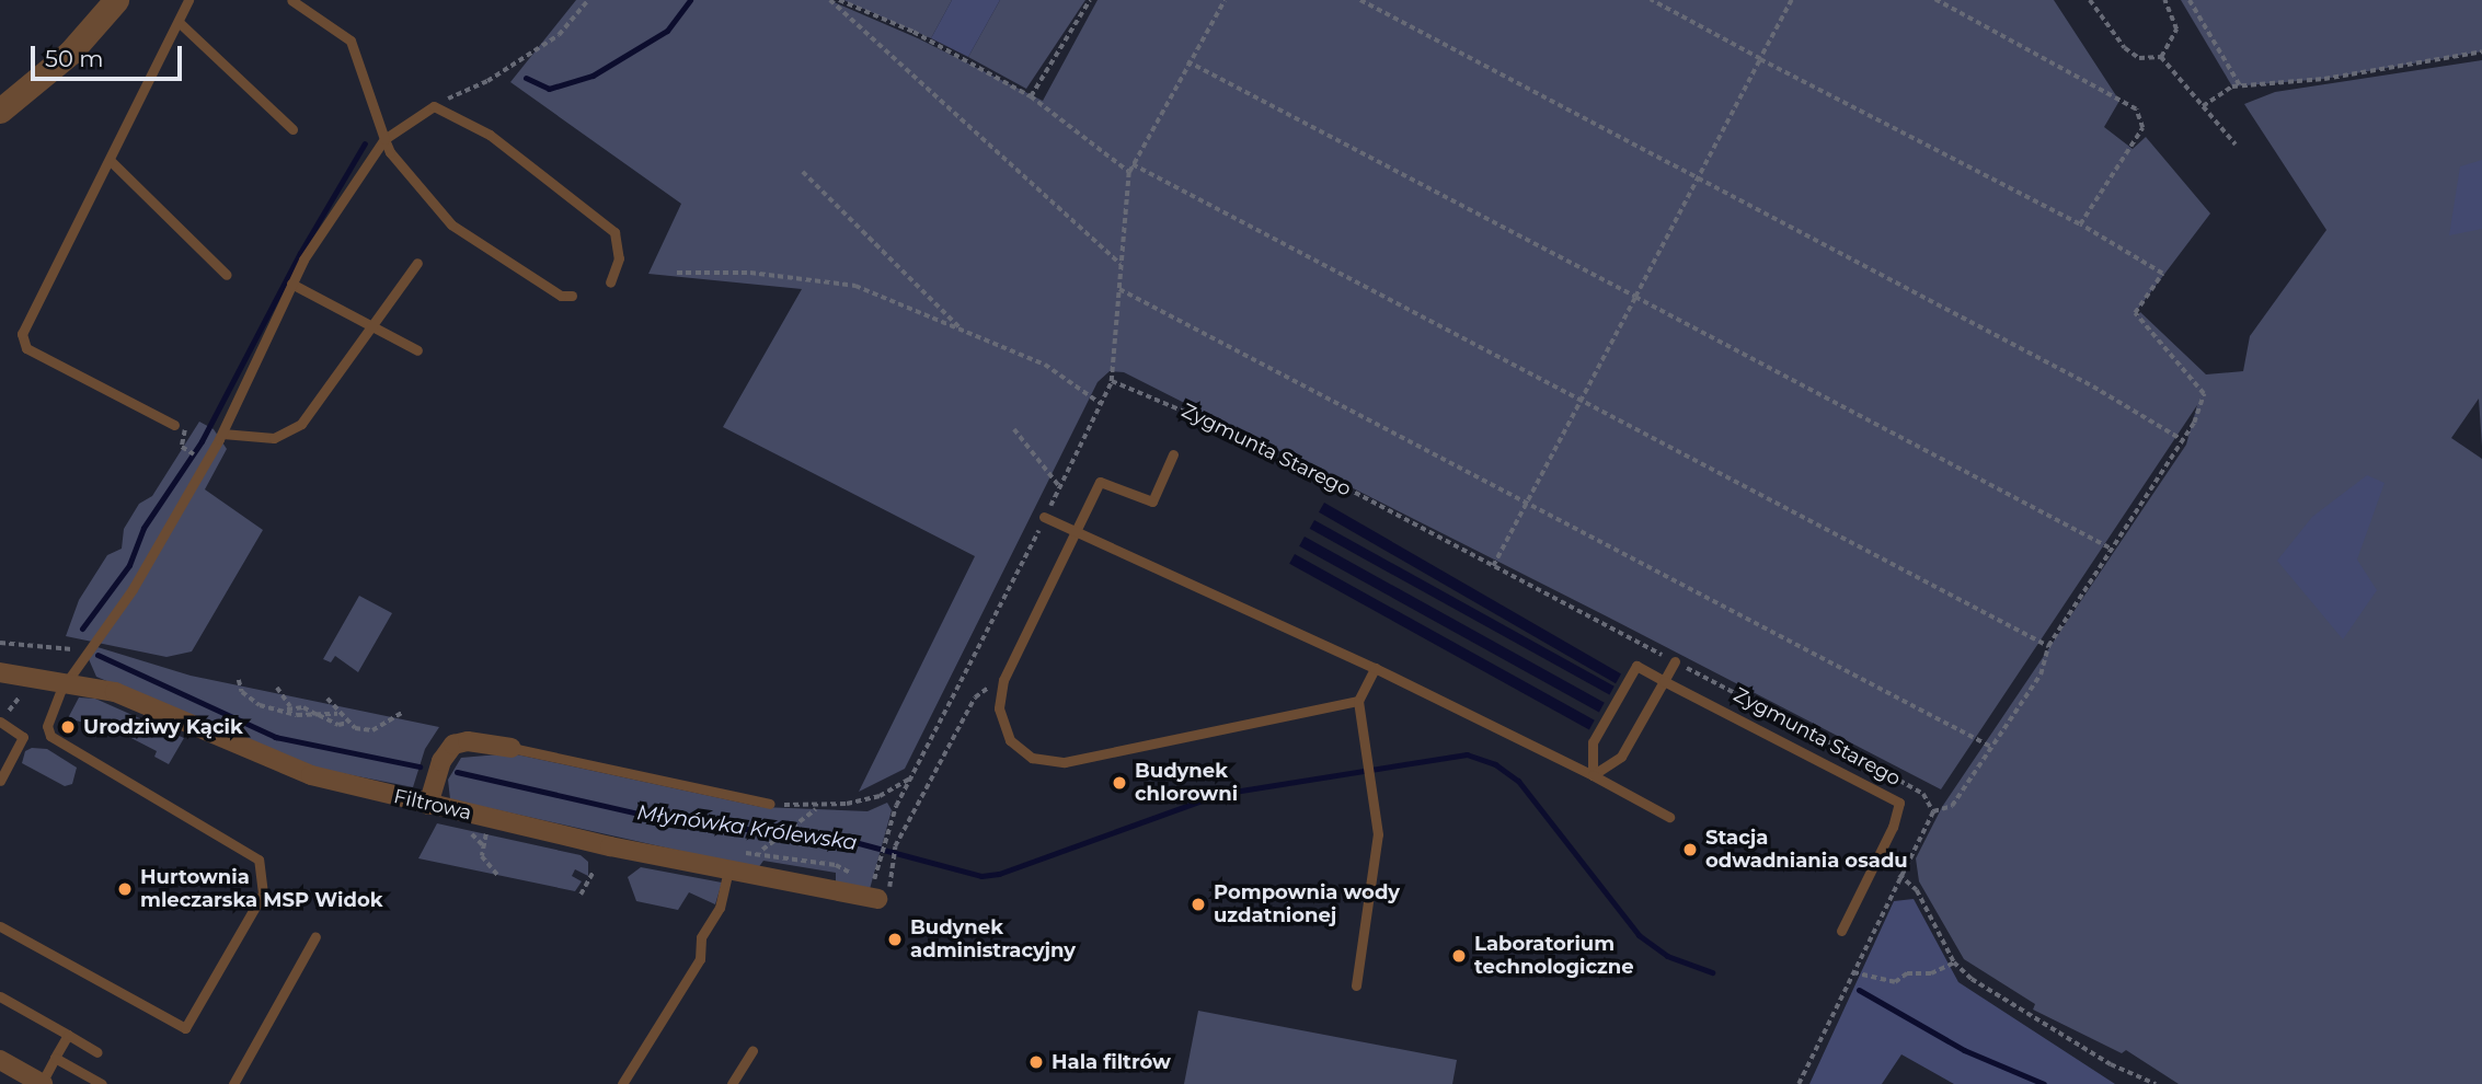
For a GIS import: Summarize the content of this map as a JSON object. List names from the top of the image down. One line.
{"streets":{"street":["Filtrowa"],"path":["Zygmunta Starego"]},"water":["Młynówka Królewska"],"places":["Urodziwy Kącik","Budynek chlorowni","Stacja odwadniania osadu","Hurtownia mleczarska MSP Widok","Pompownia wody uzdatnionej","Budynek administracyjny","Laboratorium technologiczne","Hala filtrów"],"scale_bar":"50 m"}
